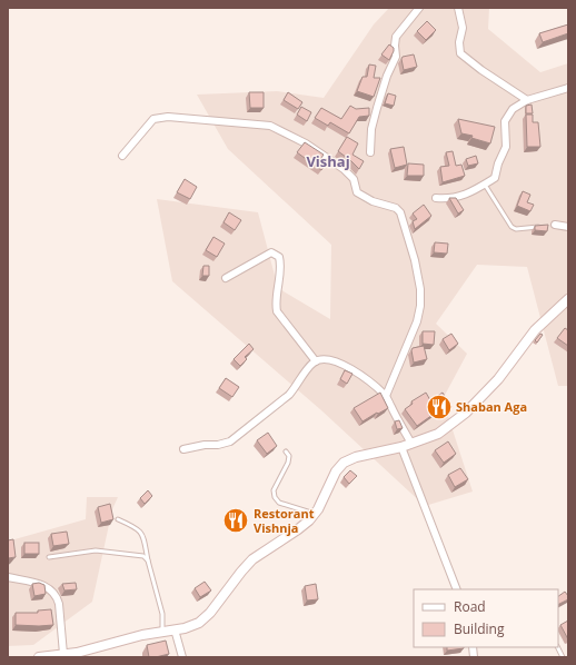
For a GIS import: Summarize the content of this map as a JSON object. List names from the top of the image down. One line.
{"districts":["Vishaj"],"places":{"restaurant":["Shaban Aga","Restorant Vishnja"]},"legend":["Road","Building"]}
